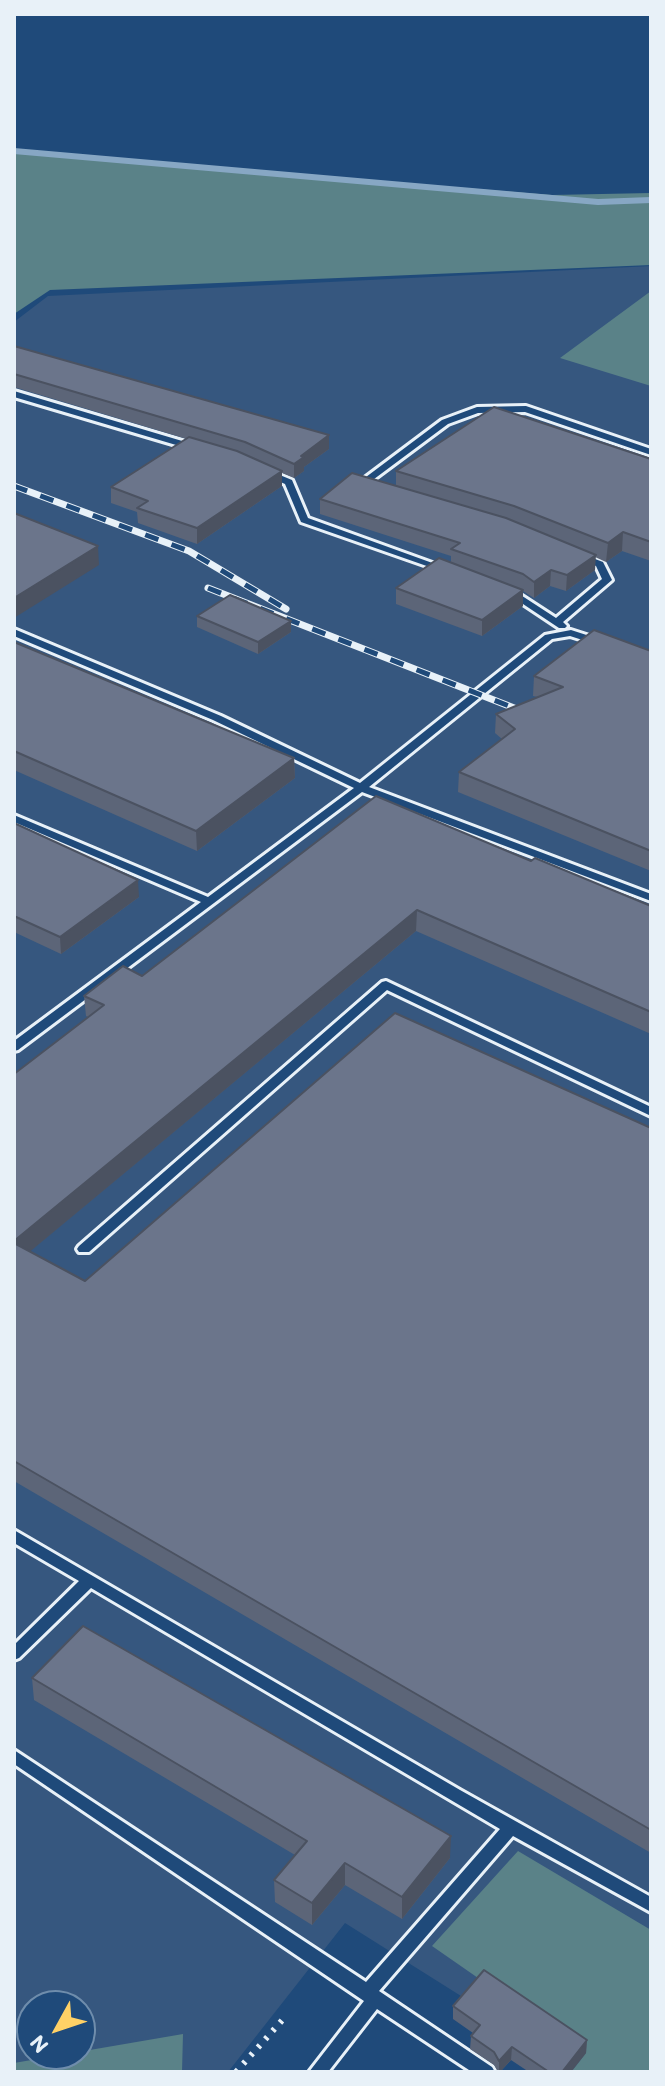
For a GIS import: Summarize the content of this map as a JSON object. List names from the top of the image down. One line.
{"north":"bottom left"}
